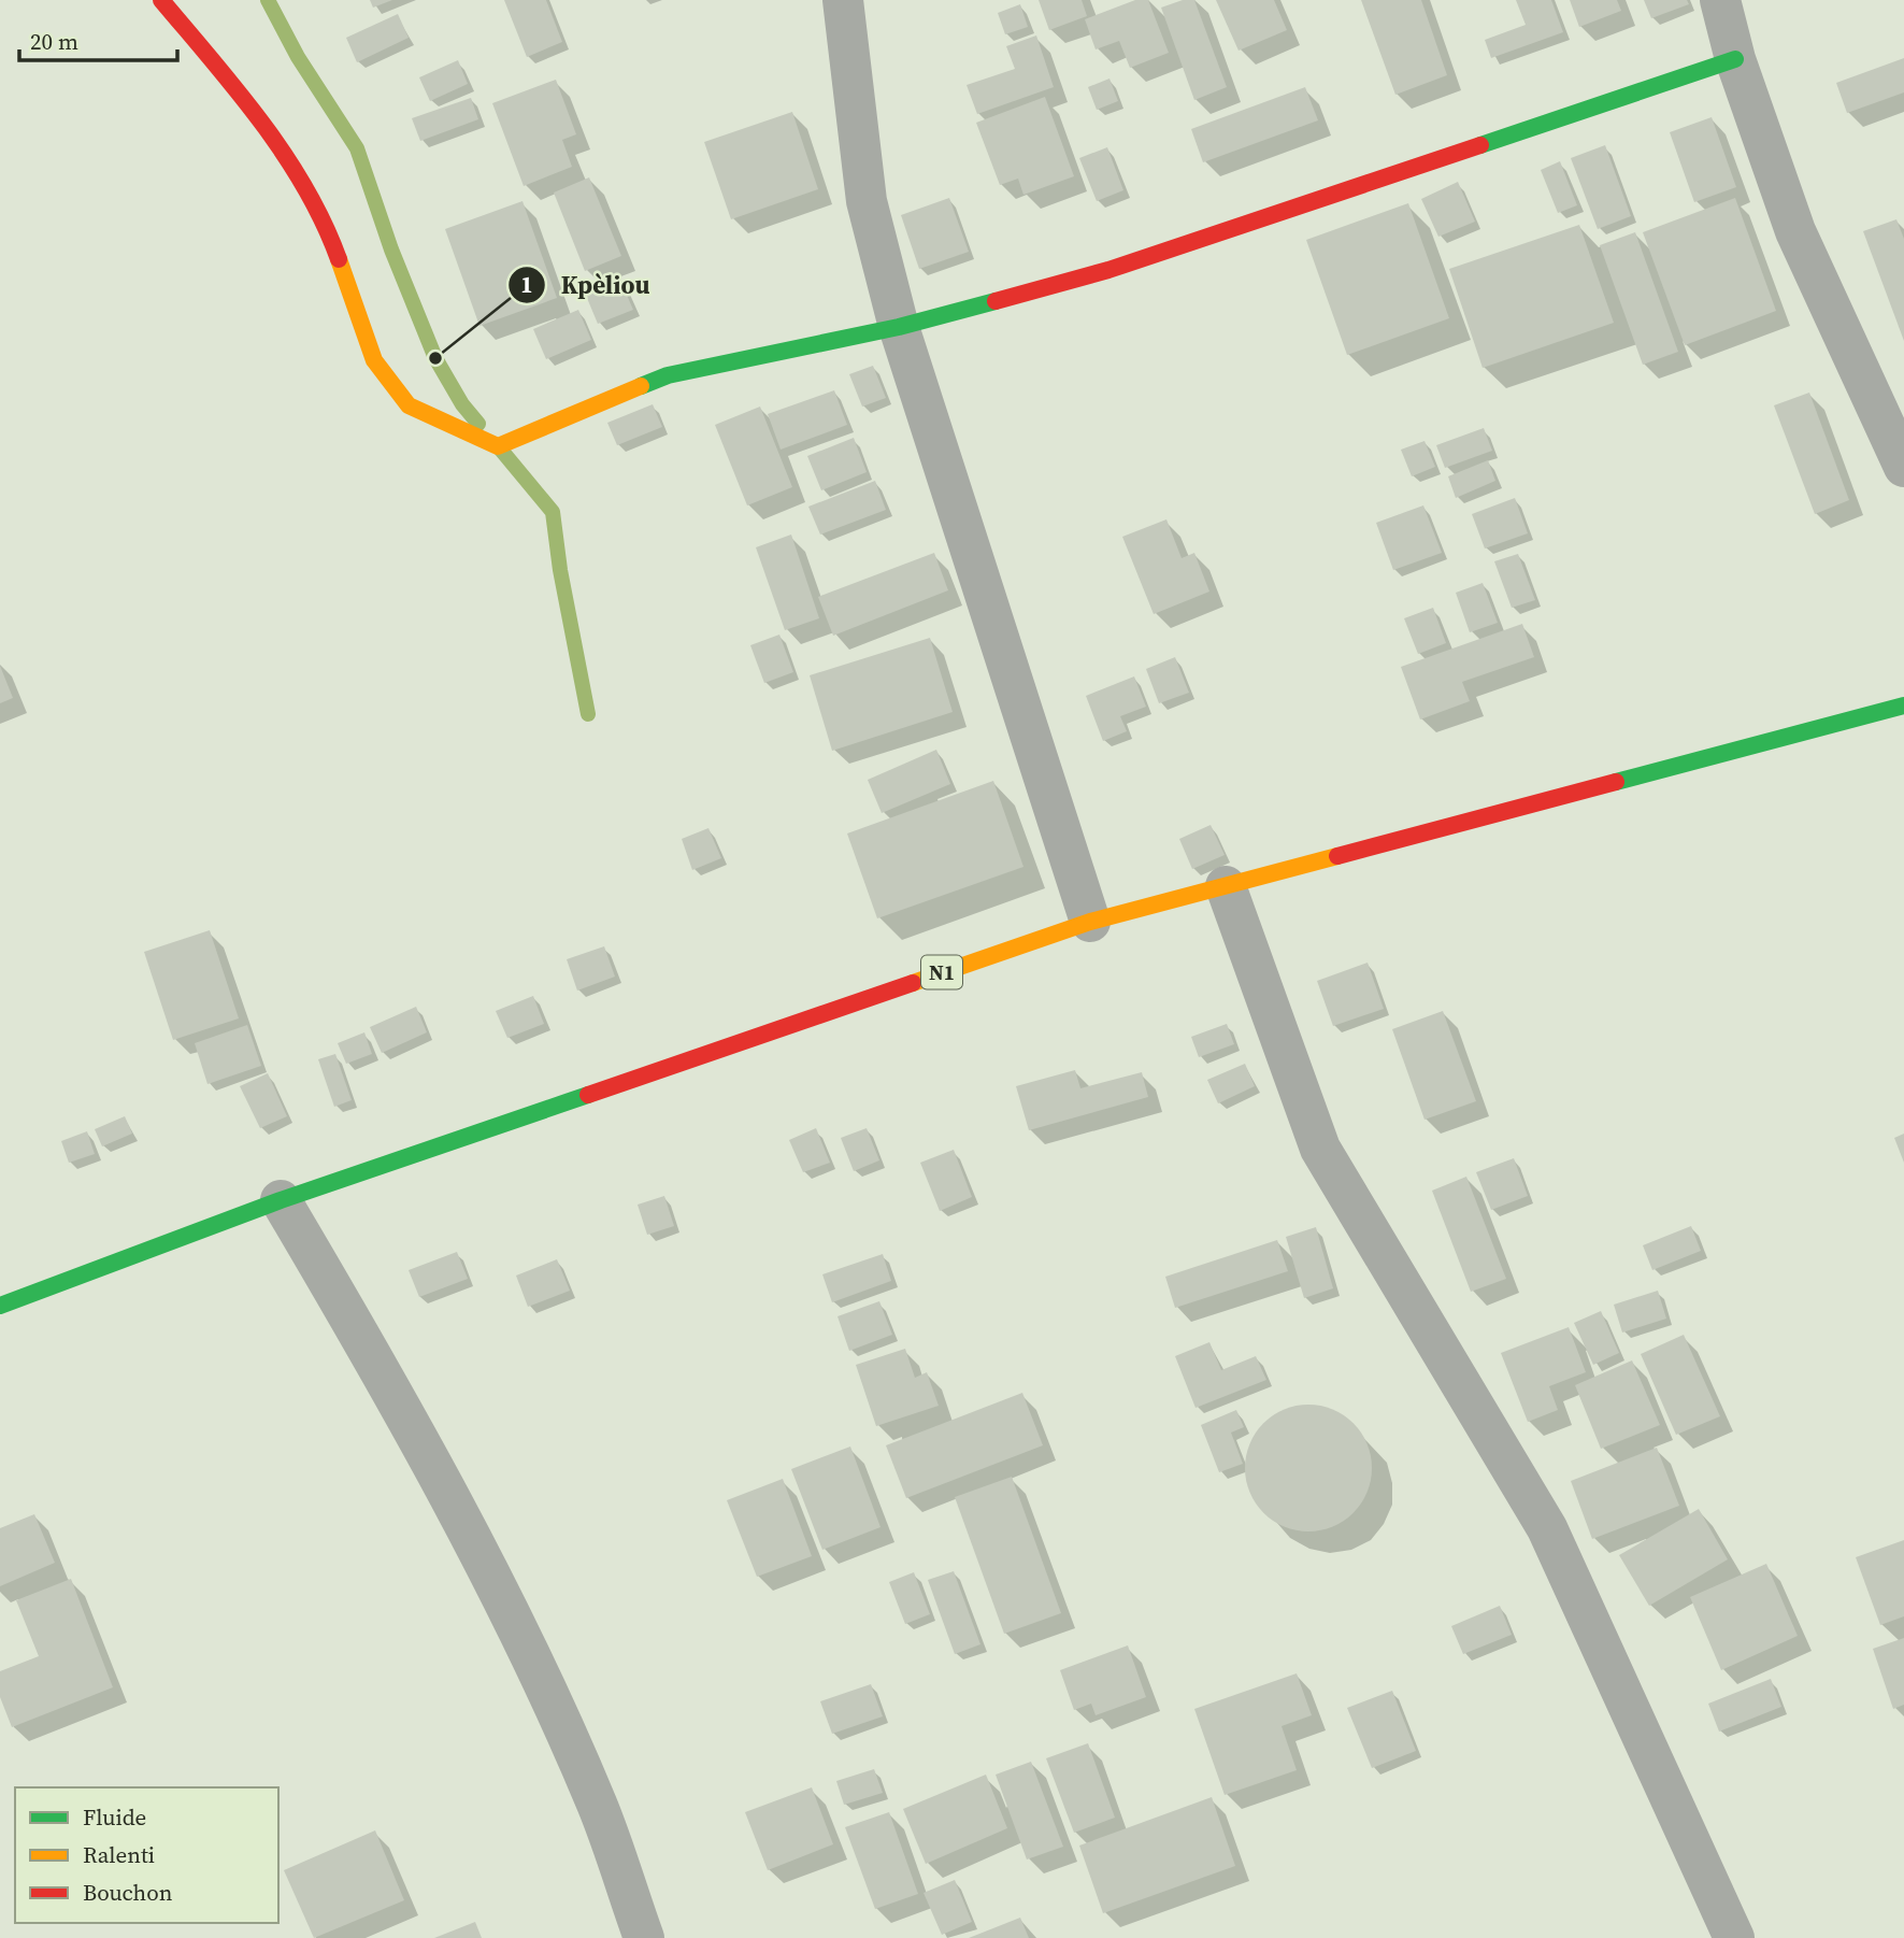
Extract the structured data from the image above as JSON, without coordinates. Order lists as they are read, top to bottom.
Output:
{
  "streets": {
    "main road": ["N1"]
  },
  "places": ["Kpèliou"],
  "legend": ["Fluide", "Ralenti", "Bouchon"],
  "scale_bar": "20 m"
}
